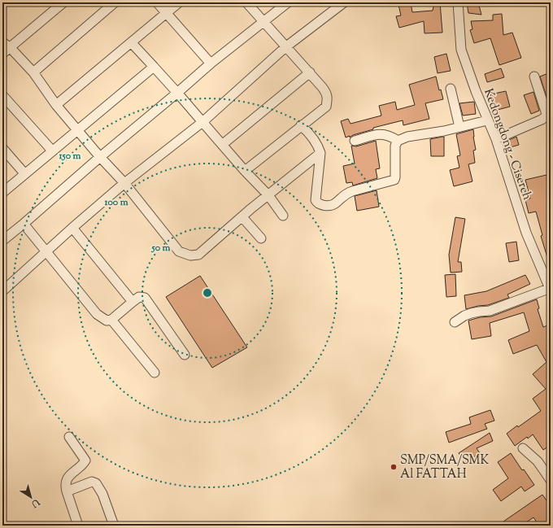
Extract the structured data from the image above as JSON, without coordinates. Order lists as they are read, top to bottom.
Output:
{
  "streets": {
    "street": ["Kedongdong - Cisereh"]
  },
  "places": ["SMP/SMA/SMK Al FATTAH"],
  "north": "bottom right",
  "rings": ["150 m", "100 m", "50 m"]
}
